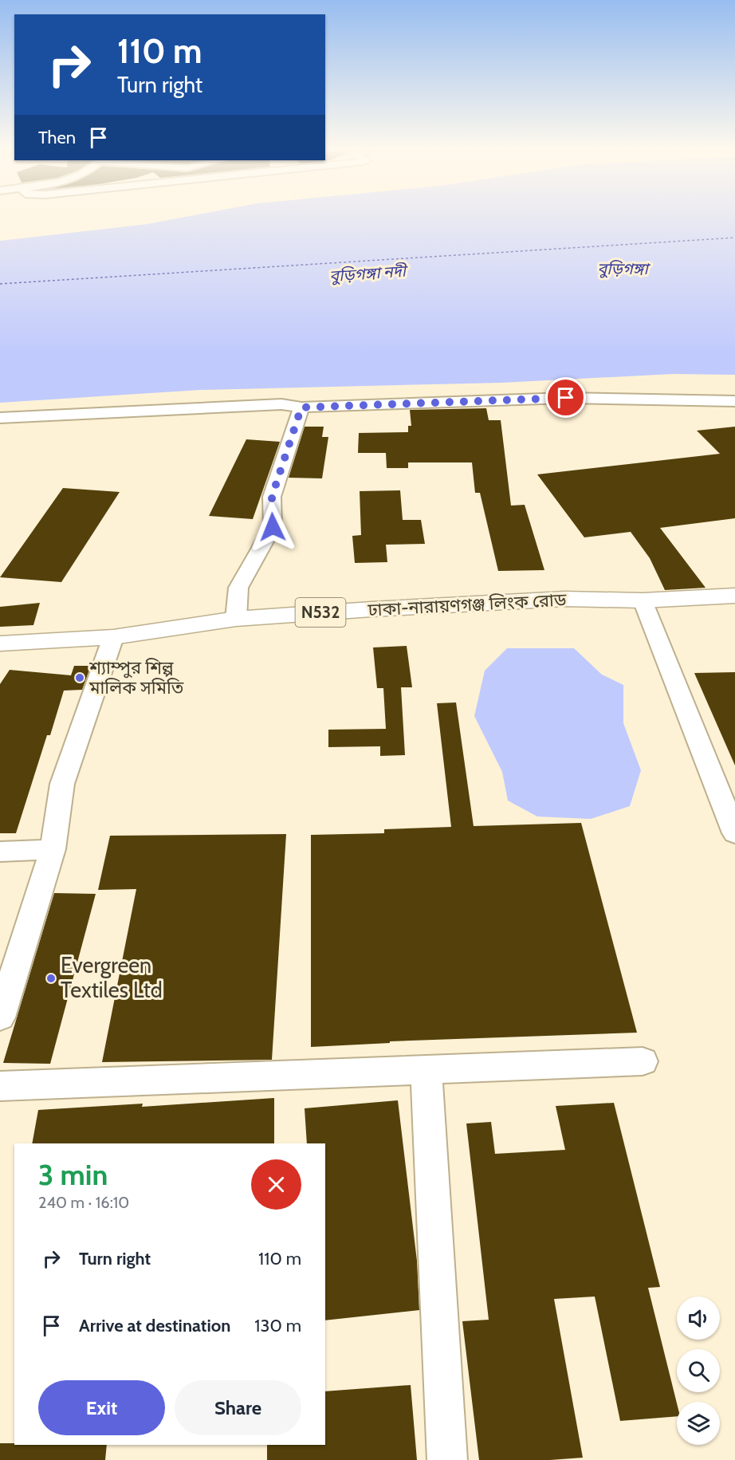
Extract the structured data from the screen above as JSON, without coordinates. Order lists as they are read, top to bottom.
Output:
{
  "streets": {
    "highway": ["ঢাকা-নারায়ণগঞ্জ লিংক রোড", "N532"]
  },
  "water": ["বুড়িগঙ্গা", "বুড়িগঙ্গা নদী"],
  "places": ["শ্যাম্পুর শিল্প মালিক সমিতি", "Evergreen Textiles Ltd"],
  "page": {
    "turn": ["110 m", "Turn right"],
    "then": "Then",
    "heading": ["3 min", "240 m · 16:10"],
    "list": [
      {
        "name": "Turn right",
        "value": "110 m"
      },
      {
        "name": "Arrive at destination",
        "value": "130 m"
      }
    ],
    "buttons": ["Exit", "Share"]
  }
}
